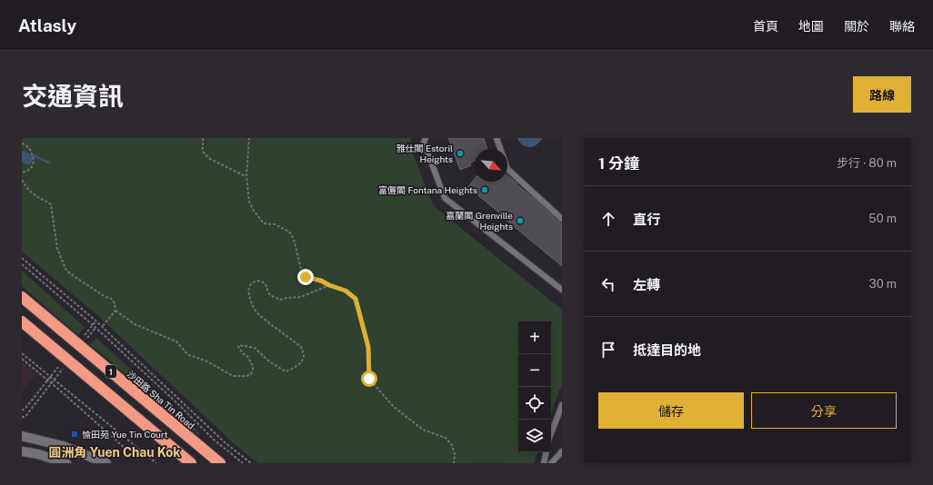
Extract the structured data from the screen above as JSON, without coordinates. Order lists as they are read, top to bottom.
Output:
{
  "streets": {
    "highway": ["1", "沙田路 Sha Tin Road"]
  },
  "districts": ["圓洲角 Yuen Chau Kok"],
  "places": {
    "other": ["雅仕閣 Estoril Heights", "富儷閣 Fontana Heights", "嘉蘭閣 Grenville Heights"],
    "transit": ["愉田苑 Yue Tin Court"]
  },
  "north": "bottom right",
  "page": {
    "header": "Atlasly",
    "nav": [
      "首頁",
      "地圖",
      "關於",
      "聯絡"
    ],
    "title": "交通資訊",
    "buttons": [
      "路線",
      ["儲存", "分享"]
    ],
    "heading": ["1 分鐘", "步行 · 80 m"],
    "list": [
      ["直行", "50 m"],
      ["左轉", "30 m"],
      "抵達目的地"
    ],
    "map_buttons": ["+", "−"]
  }
}
